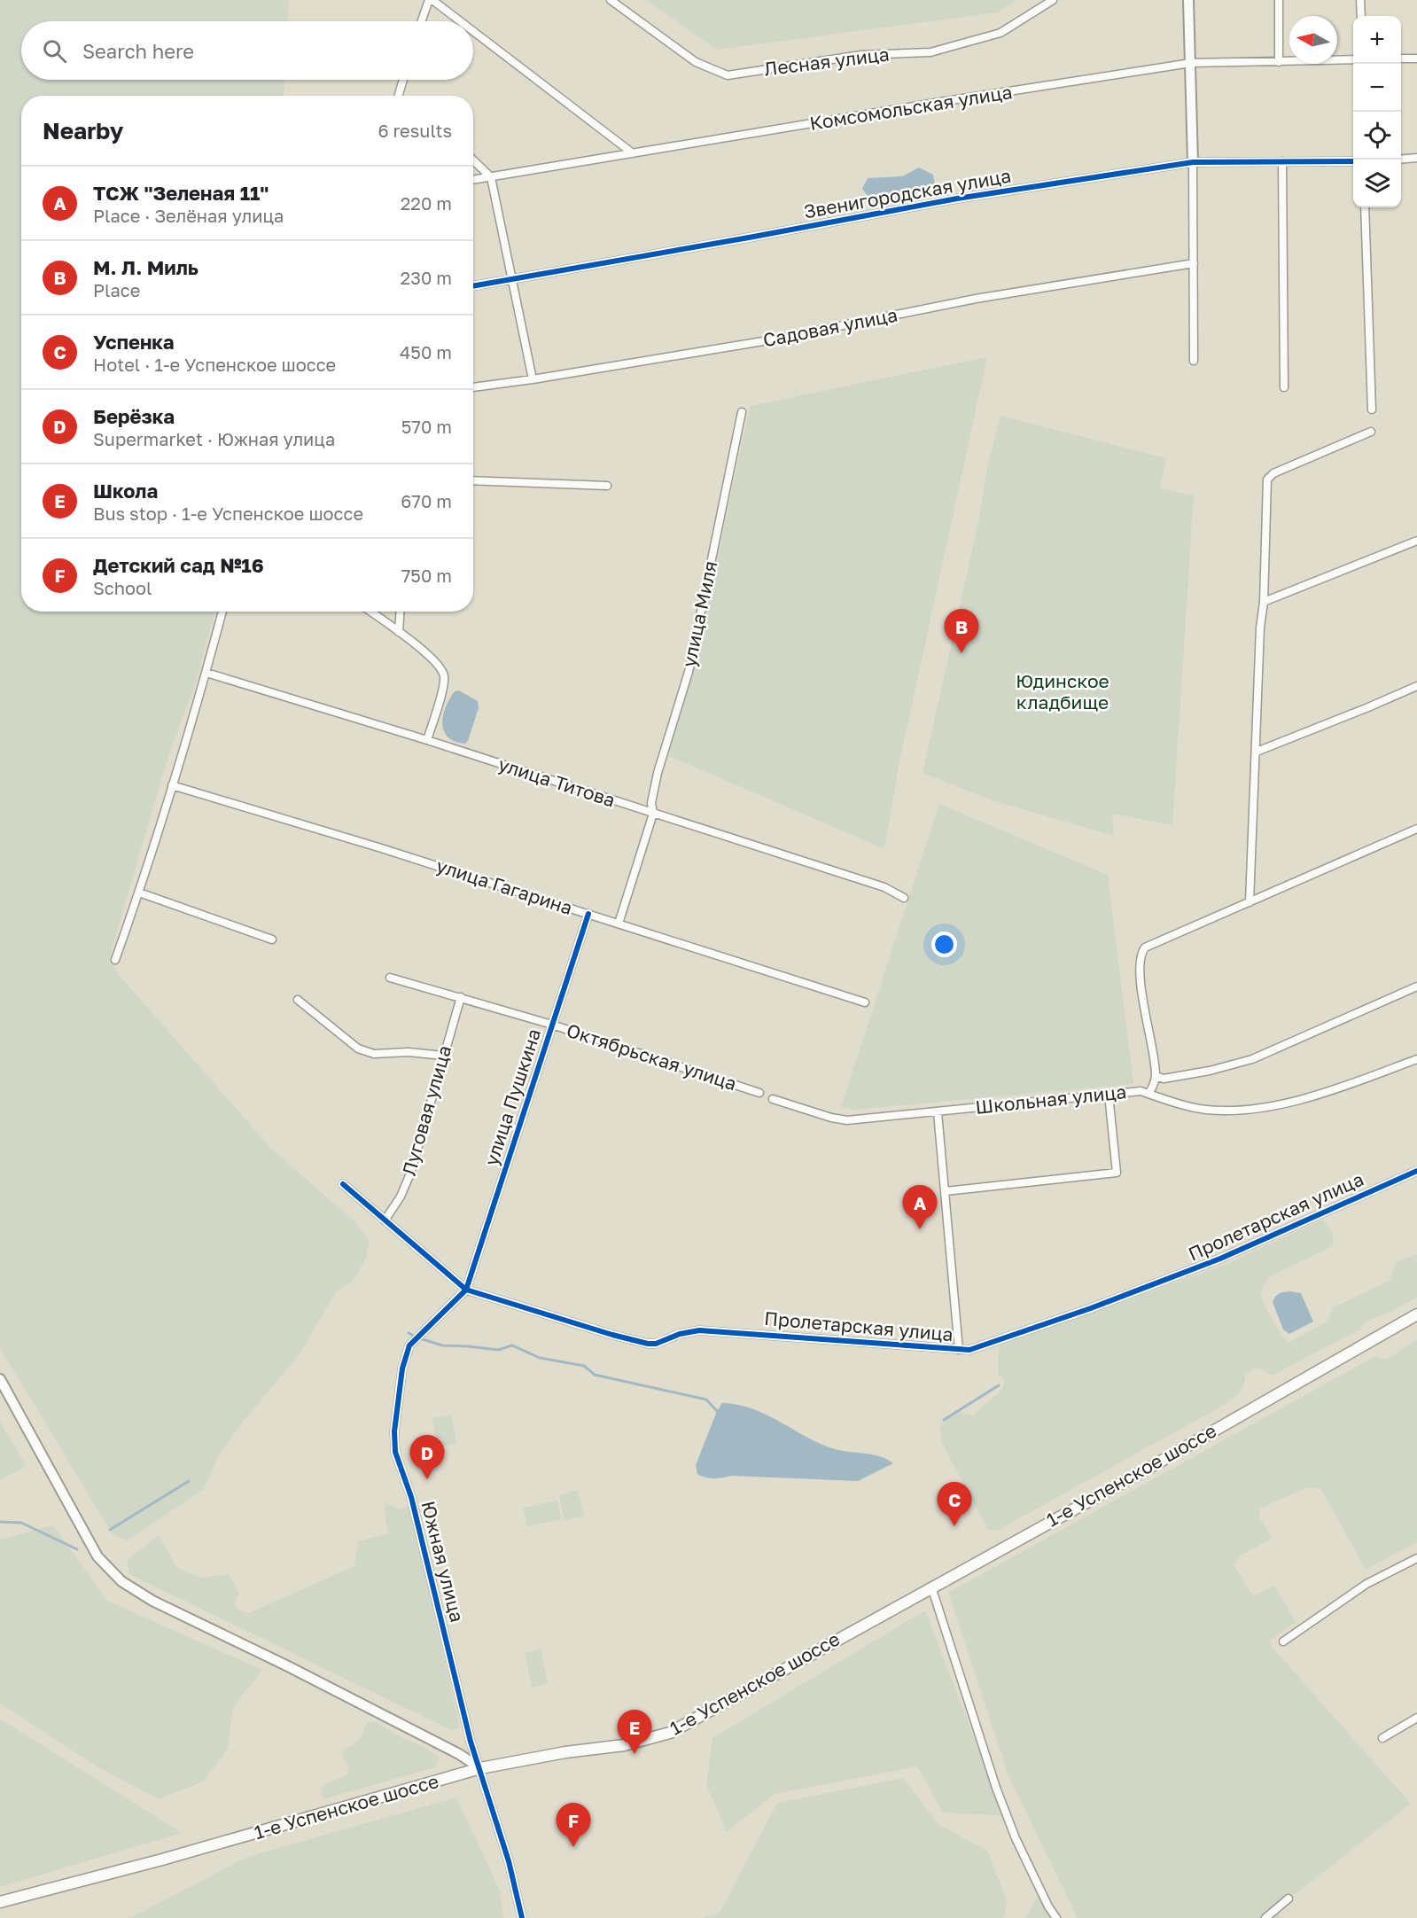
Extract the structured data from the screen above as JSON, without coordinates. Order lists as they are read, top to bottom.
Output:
{
  "streets": {
    "main road": ["1-е Успенское шоссе"],
    "street": [
      "Лесная улица",
      "Комсомольская улица",
      "Звенигородская улица",
      "Садовая улица",
      "улица Миля",
      "улица Титова",
      "улица Гагарина",
      "Октябрьская улица",
      "улица Пушкина",
      "Школьная улица",
      "Луговая улица",
      "Пролетарская улица",
      "Южная улица"
    ]
  },
  "crossings": [
    ["улица Миля", "улица Титова"],
    ["улица Гагарина", "улица Пушкина"],
    ["Октябрьская улица", "улица Пушкина"],
    ["Октябрьская улица", "Луговая улица"],
    ["улица Пушкина", "Пролетарская улица"],
    ["улица Пушкина", "Южная улица"],
    ["Пролетарская улица", "Южная улица"],
    ["1-е Успенское шоссе", "Южная улица"]
  ],
  "parks": ["Юдинское кладбище"],
  "north": "left",
  "page": {
    "map_buttons": ["+", "−"],
    "search": "Search here",
    "heading": ["Nearby", "6 results"],
    "list": [
      {
        "mark": "A",
        "name": "ТСЖ \"Зеленая 11\"",
        "note": "Place · Зелёная улица",
        "value": "220 m"
      },
      {
        "mark": "B",
        "name": "М. Л. Миль",
        "note": "Place",
        "value": "230 m"
      },
      {
        "mark": "C",
        "name": "Успенка",
        "note": "Hotel · 1-е Успенское шоссе",
        "value": "450 m"
      },
      {
        "mark": "D",
        "name": "Берёзка",
        "note": "Supermarket · Южная улица",
        "value": "570 m"
      },
      {
        "mark": "E",
        "name": "Школа",
        "note": "Bus stop · 1-е Успенское шоссе",
        "value": "670 m"
      },
      {
        "mark": "F",
        "name": "Детский сад №16",
        "note": "School",
        "value": "750 m"
      }
    ],
    "pins": [
      "B",
      "A",
      "D",
      "C",
      "E",
      "F"
    ]
  }
}
